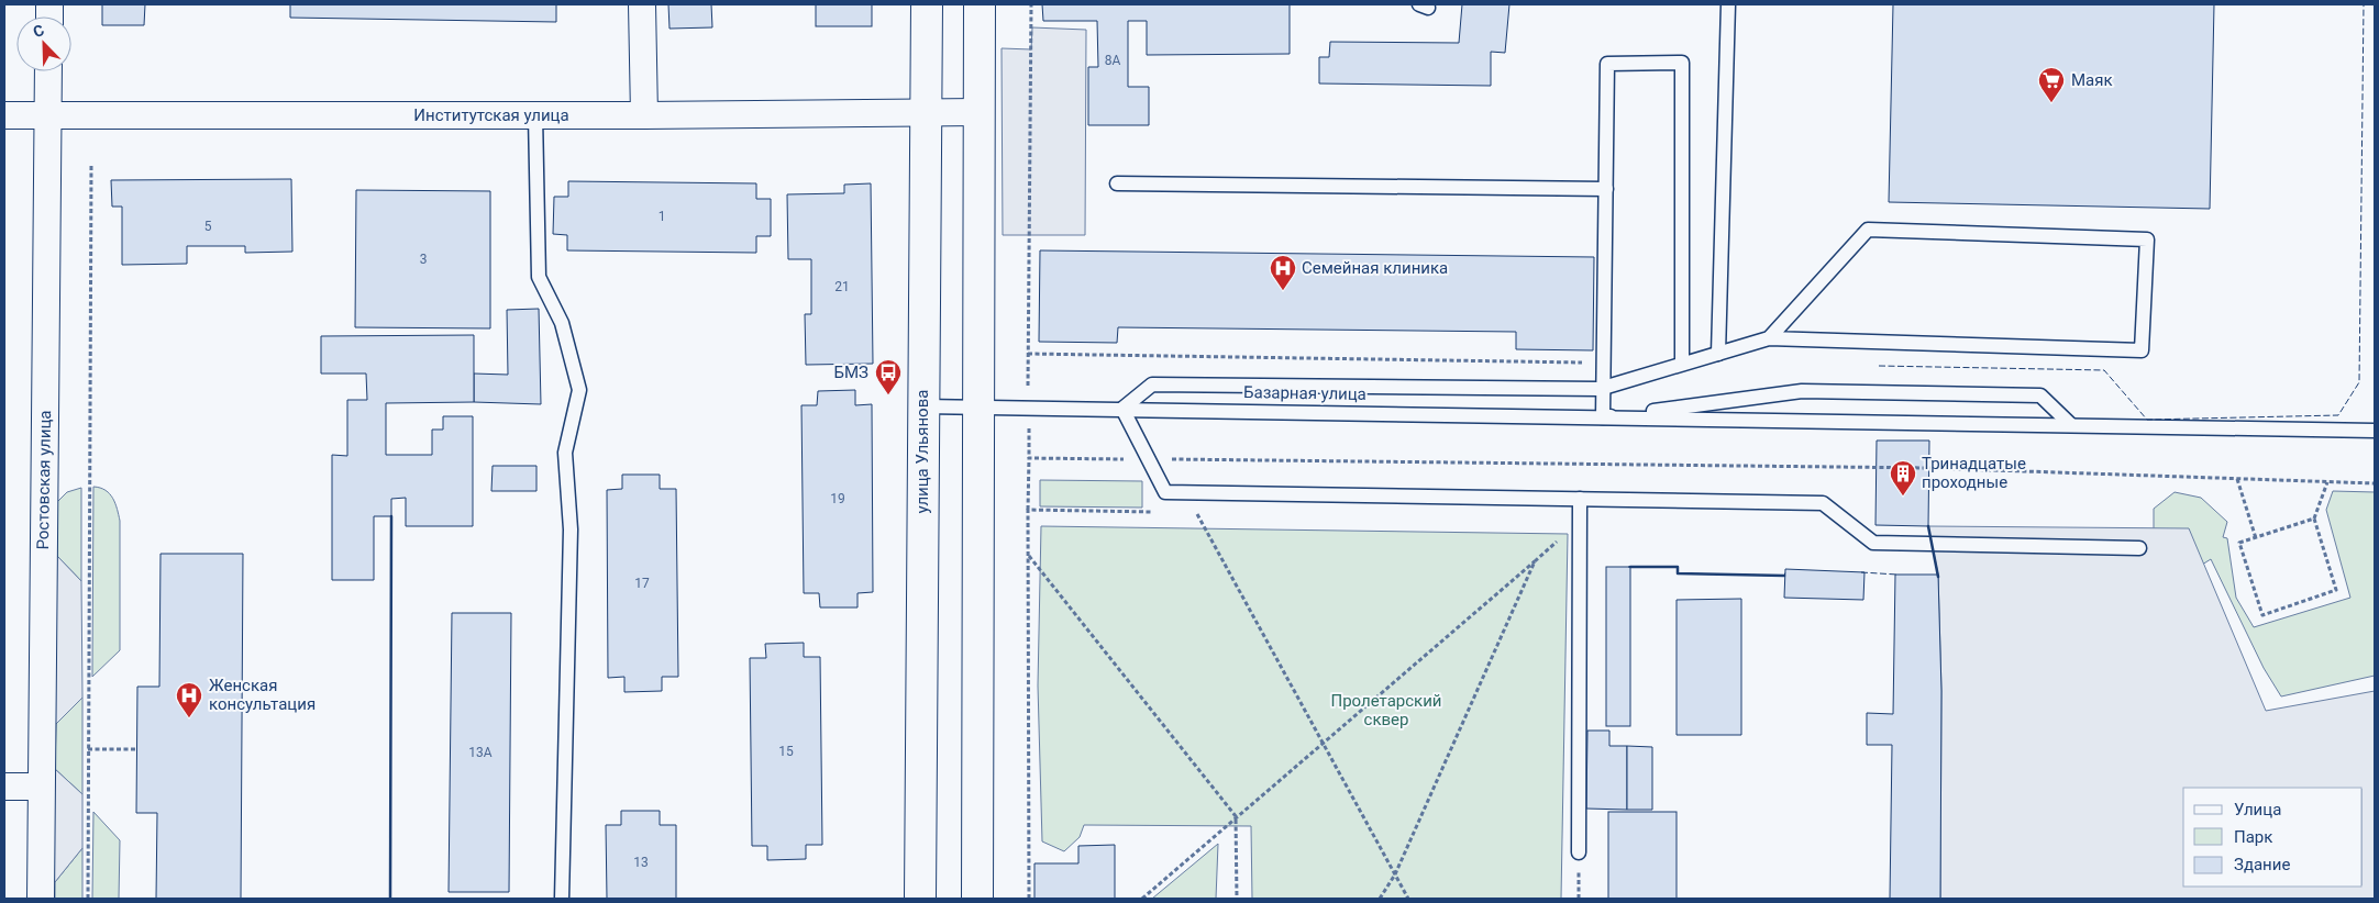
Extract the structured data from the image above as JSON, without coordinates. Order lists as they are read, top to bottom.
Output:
{
  "streets": {
    "main road": ["улица Ульянова"],
    "street": ["Институтская улица", "Ростовская улица"],
    "lane": ["Базарная улица"]
  },
  "crossings": [
    ["Институтская улица", "улица Ульянова"],
    ["Институтская улица", "Ростовская улица"],
    ["Базарная улица", "улица Ульянова"]
  ],
  "parks": ["Пролетарский сквер"],
  "places": {
    "supermarket": ["Маяк"],
    "hospital": ["Семейная клиника", "Женская консультация"],
    "bus stop": ["БМЗ"],
    "building": ["Тринадцатые проходные"]
  },
  "house_numbers": [
    "8А",
    "1",
    "5",
    "3",
    "21",
    "19",
    "17",
    "15",
    "13А",
    "13"
  ],
  "legend": ["Улица", "Парк", "Здание"],
  "north": "top left"
}
